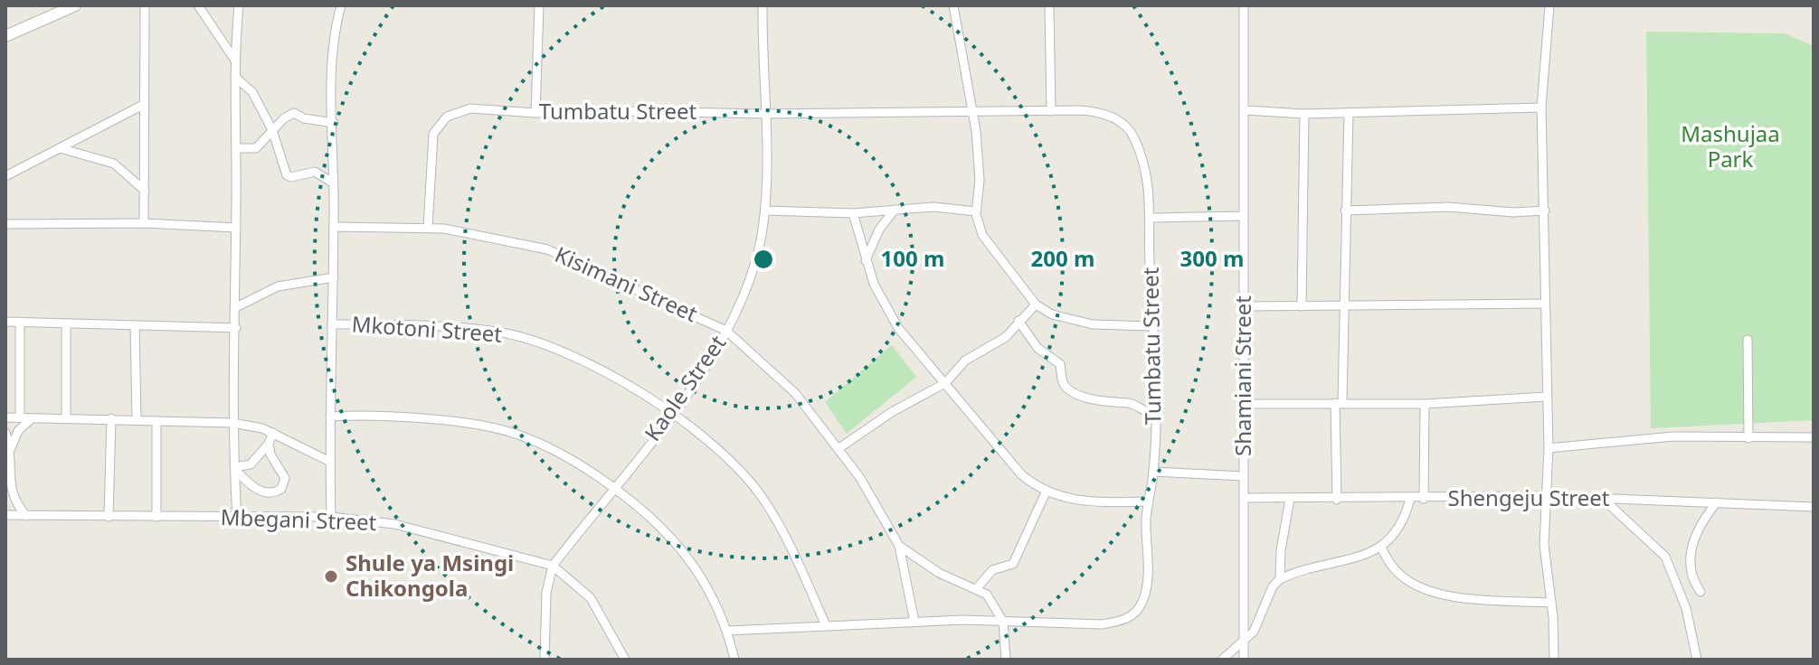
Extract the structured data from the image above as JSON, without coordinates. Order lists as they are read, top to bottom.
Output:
{
  "streets": {
    "street": [
      "Tumbatu Street",
      "Kisimani Street",
      "Mkotoni Street",
      "Shamiani Street",
      "Kaole Street",
      "Shengeju Street",
      "Mbegani Street"
    ]
  },
  "crossings": [
    ["Tumbatu Street", "Kisimani Street"],
    ["Tumbatu Street", "Mkotoni Street"],
    ["Tumbatu Street", "Kaole Street"],
    ["Kisimani Street", "Kaole Street"],
    ["Mkotoni Street", "Kaole Street"],
    ["Shamiani Street", "Shengeju Street"],
    ["Kaole Street", "Mbegani Street"]
  ],
  "parks": ["Mashujaa Park"],
  "places": ["Shule ya Msingi Chikongola"],
  "rings": ["100 m", "200 m", "300 m"]
}
